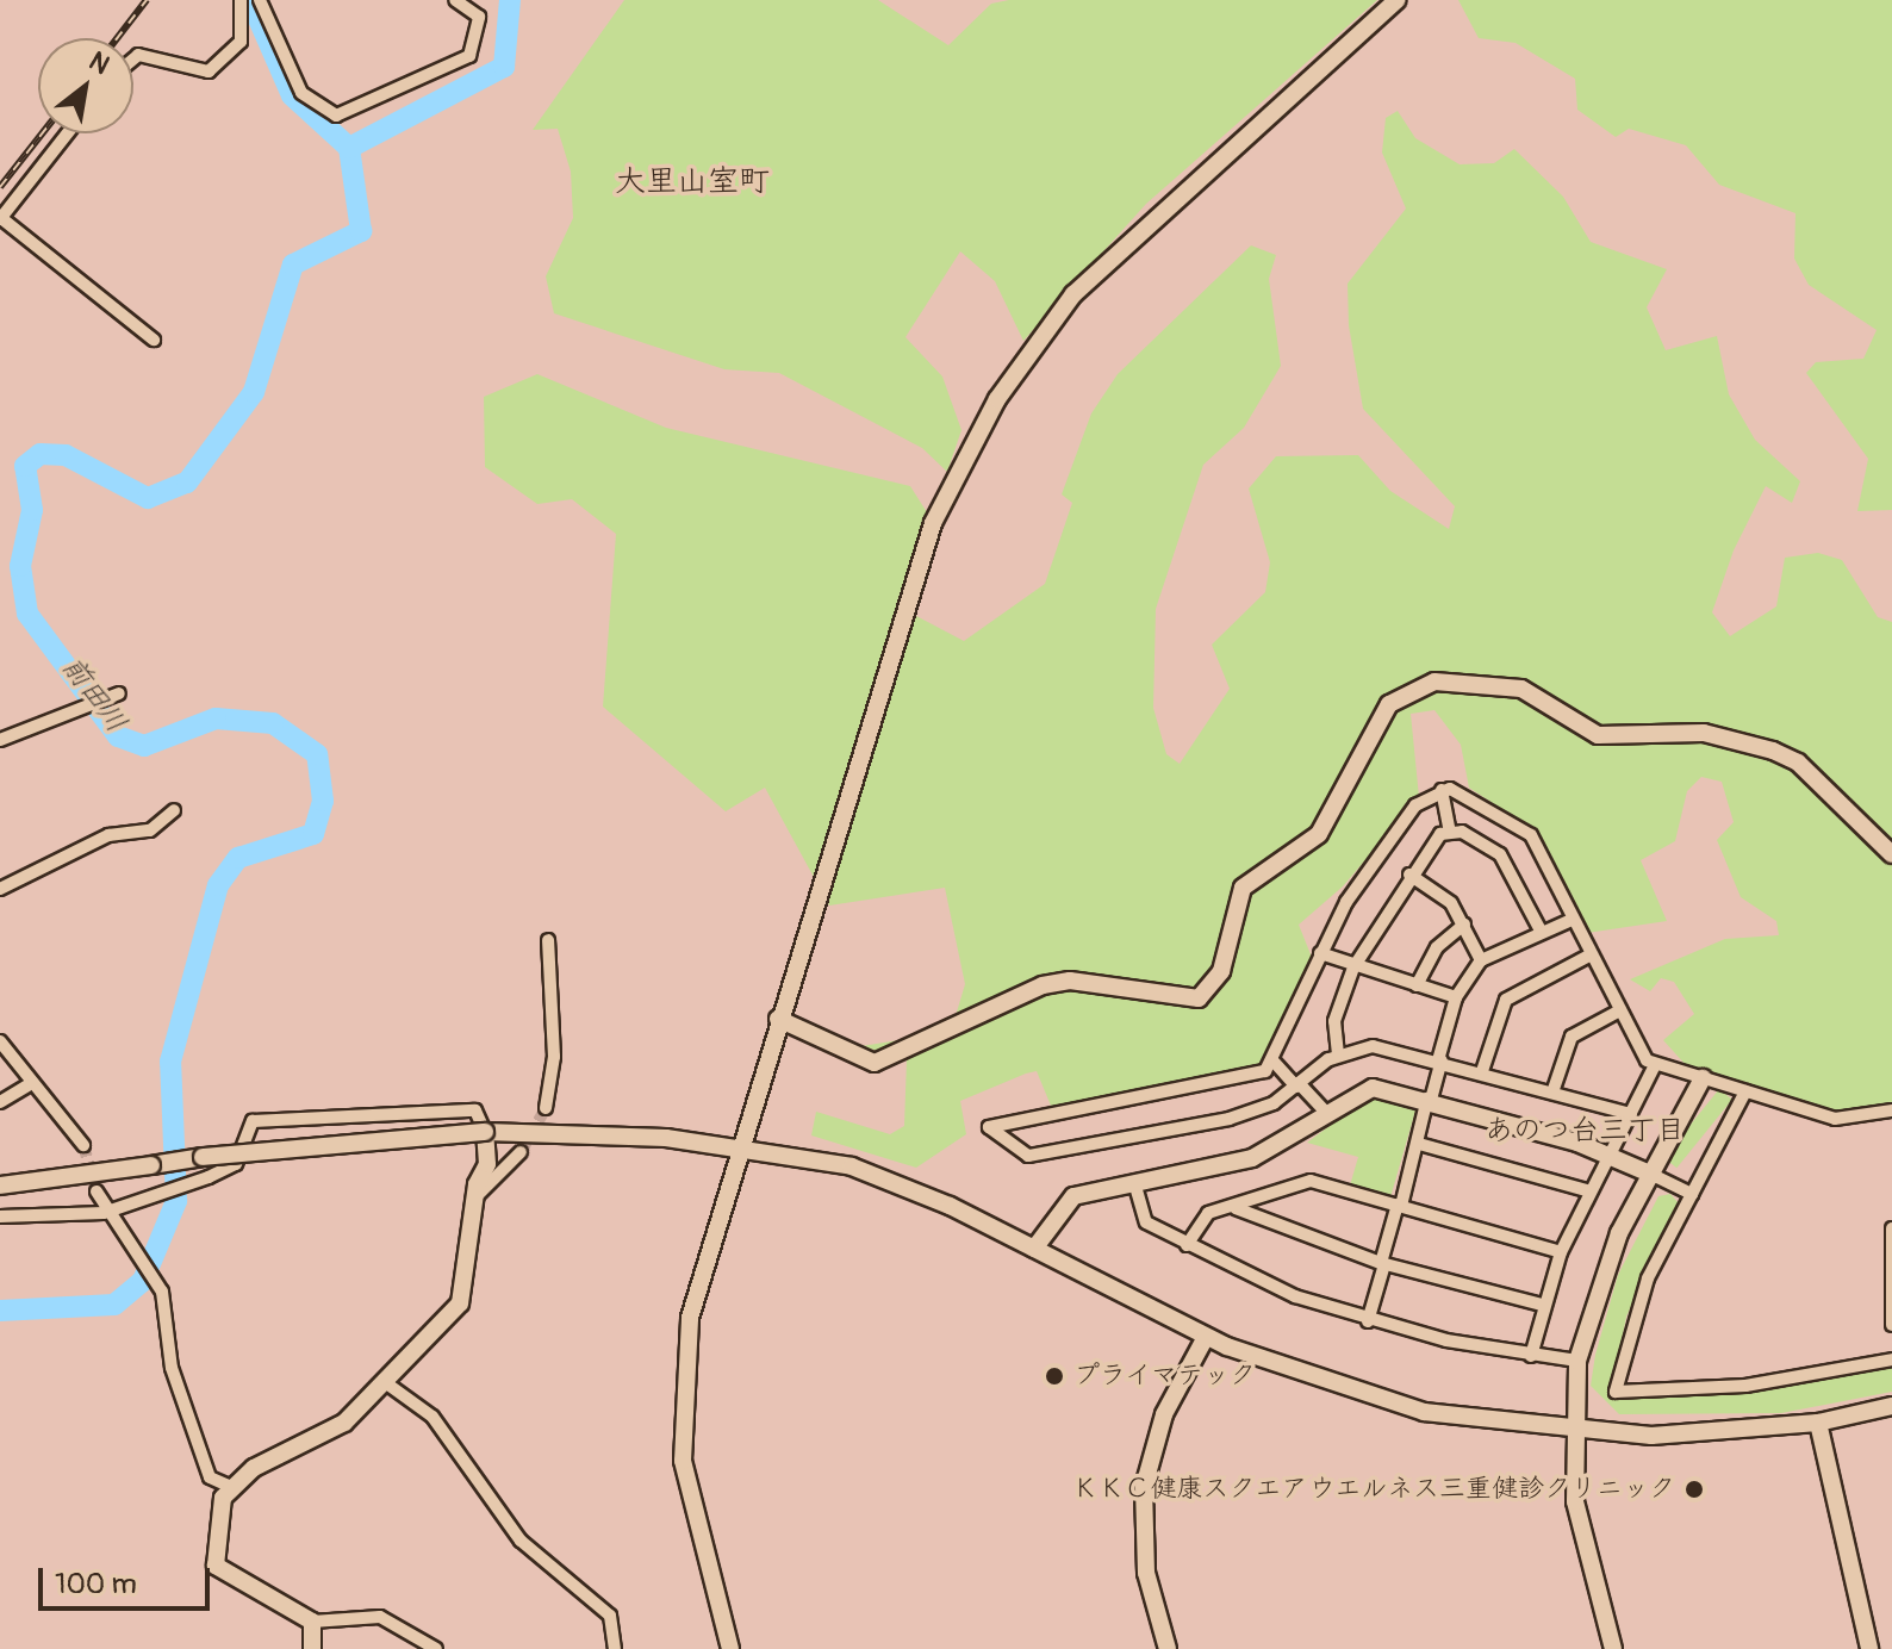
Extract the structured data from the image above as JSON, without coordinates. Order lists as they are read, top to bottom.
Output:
{
  "districts": ["大里山室町", "あのつ台三丁目"],
  "water": ["前田川"],
  "places": ["プライマテック", "ＫＫＣ健康スクエアウエルネス三重健診クリニック"],
  "scale_bar": "100 m",
  "north": "top right"
}
